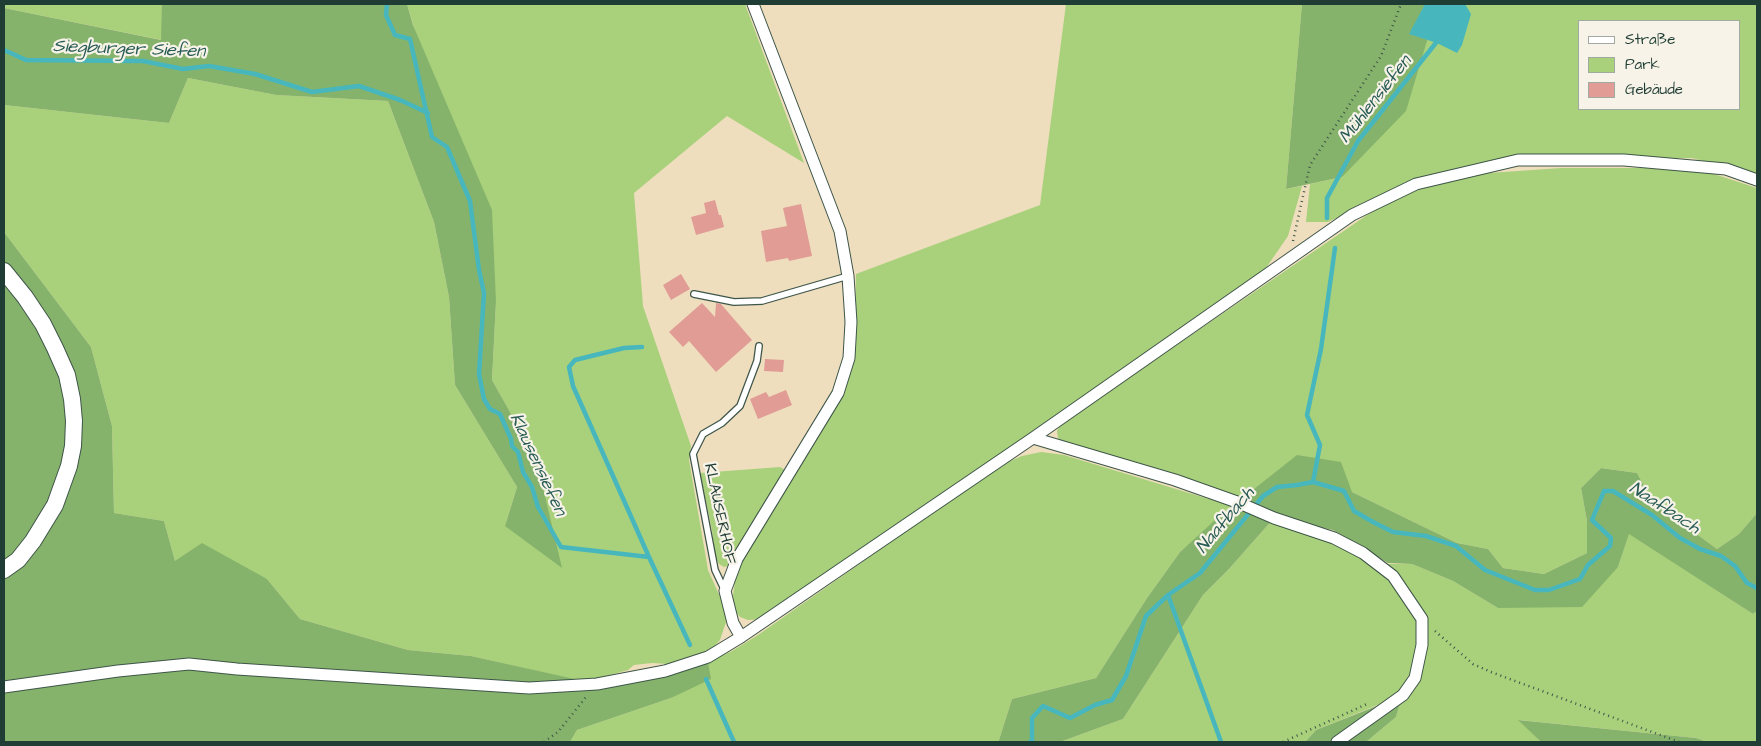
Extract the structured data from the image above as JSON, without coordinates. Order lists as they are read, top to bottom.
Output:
{
  "streets": {
    "lane": ["KLAUSERHOF"]
  },
  "water": [
    "Siegburger Siefen",
    "Mühlensiefen",
    "Klausensiefen",
    "Naafbach"
  ],
  "legend": ["Straße", "Park", "Gebäude"]
}
